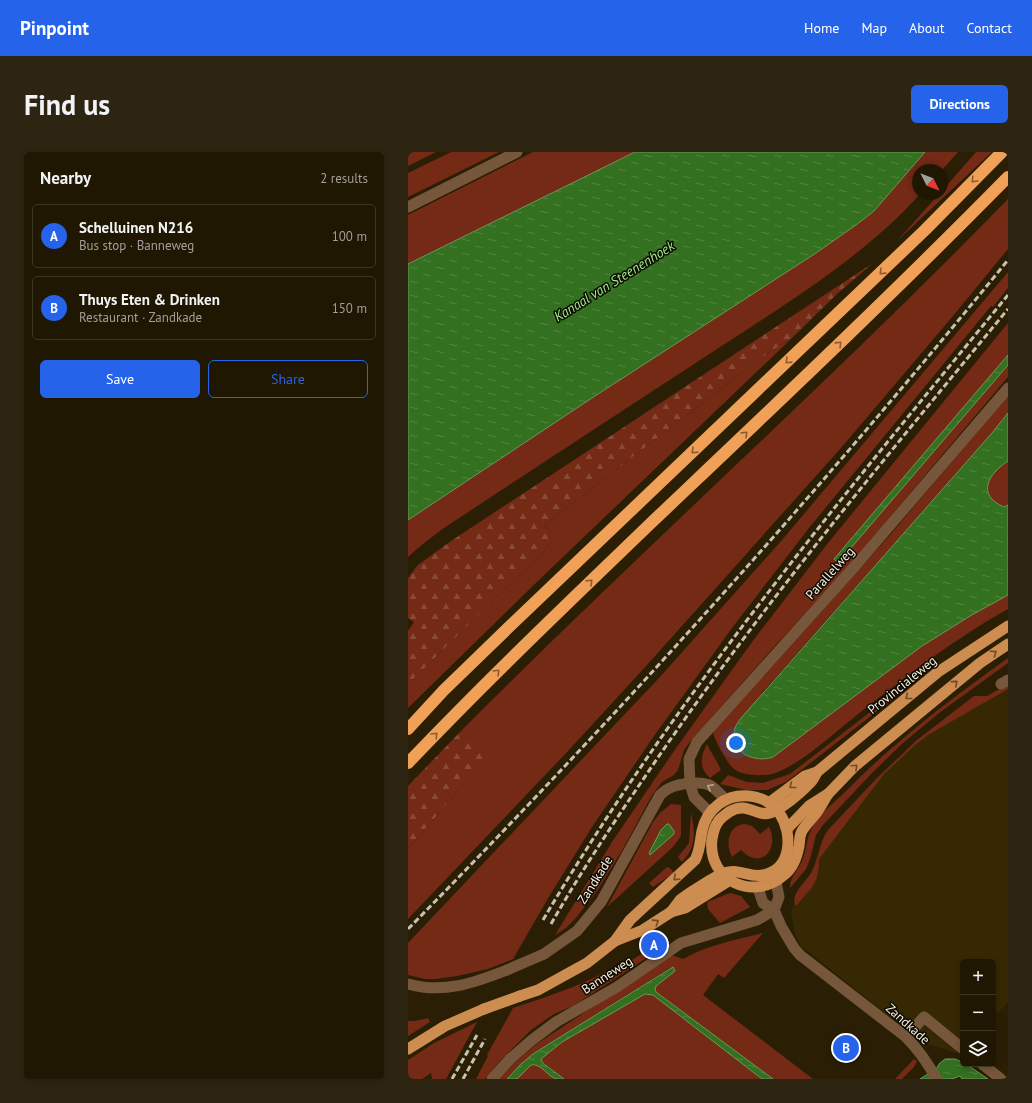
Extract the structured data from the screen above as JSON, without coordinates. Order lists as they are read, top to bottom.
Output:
{
  "streets": {
    "main road": ["Provincialeweg"],
    "street": ["Parallelweg", "Zandkade", "Banneweg"]
  },
  "crossings": [
    ["Parallelweg", "Zandkade"],
    ["Zandkade", "Banneweg"]
  ],
  "water": ["Kanaal van Steenenhoek"],
  "north": "bottom right",
  "page": {
    "header": "Pinpoint",
    "nav": [
      "Home",
      "Map",
      "About",
      "Contact"
    ],
    "buttons": [
      "Directions",
      ["Save", "Share"]
    ],
    "title": "Find us",
    "heading": ["Nearby", "2 results"],
    "list": [
      {
        "mark": "A",
        "name": "Schelluinen N216",
        "note": "Bus stop · Banneweg",
        "value": "100 m"
      },
      {
        "mark": "B",
        "name": "Thuys Eten & Drinken",
        "note": "Restaurant · Zandkade",
        "value": "150 m"
      }
    ],
    "pins": ["A", "B"],
    "map_buttons": ["+", "−"]
  }
}
